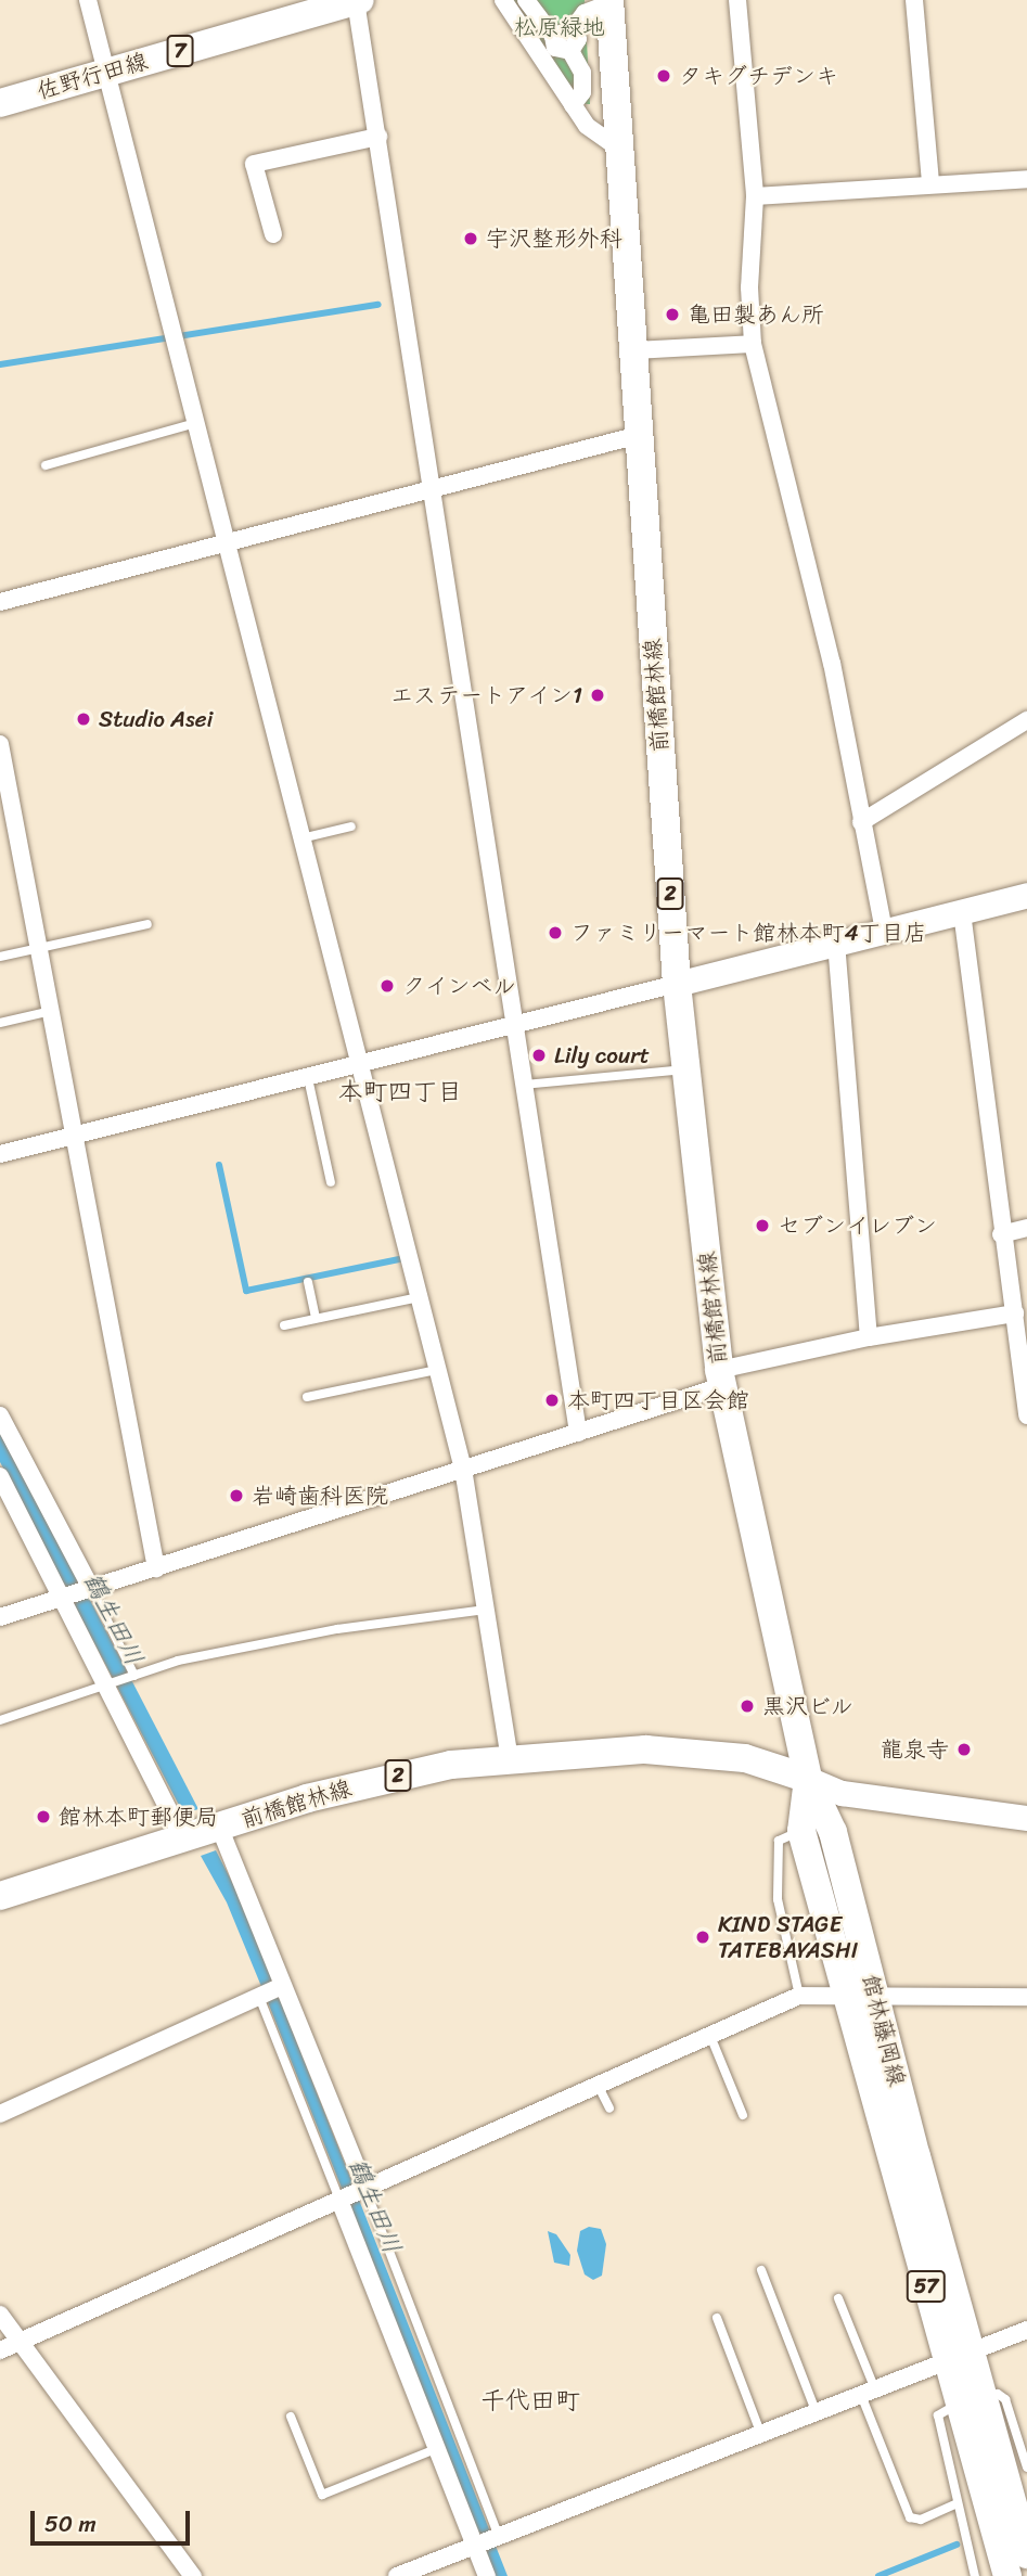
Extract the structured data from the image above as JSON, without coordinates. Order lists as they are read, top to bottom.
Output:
{
  "streets": {
    "main road": [
      "7",
      "佐野行田線",
      "前橋館林線",
      "2",
      "館林藤岡線",
      "57"
    ]
  },
  "crossings": [
    ["前橋館林線", "館林藤岡線"]
  ],
  "districts": ["本町四丁目", "千代田町"],
  "water": ["鶴生田川"],
  "parks": ["松原緑地"],
  "places": [
    "タキグチデンキ",
    "宇沢整形外科",
    "亀田製あん所",
    "エステートアイン1",
    "Studio Asei",
    "ファミリーマート館林本町4丁目店",
    "クインベル",
    "Lily court",
    "セブンイレブン",
    "本町四丁目区会館",
    "岩崎歯科医院",
    "黒沢ビル",
    "龍泉寺",
    "館林本町郵便局",
    "KIND STAGE TATEBAYASHI"
  ],
  "scale_bar": "50 m"
}
